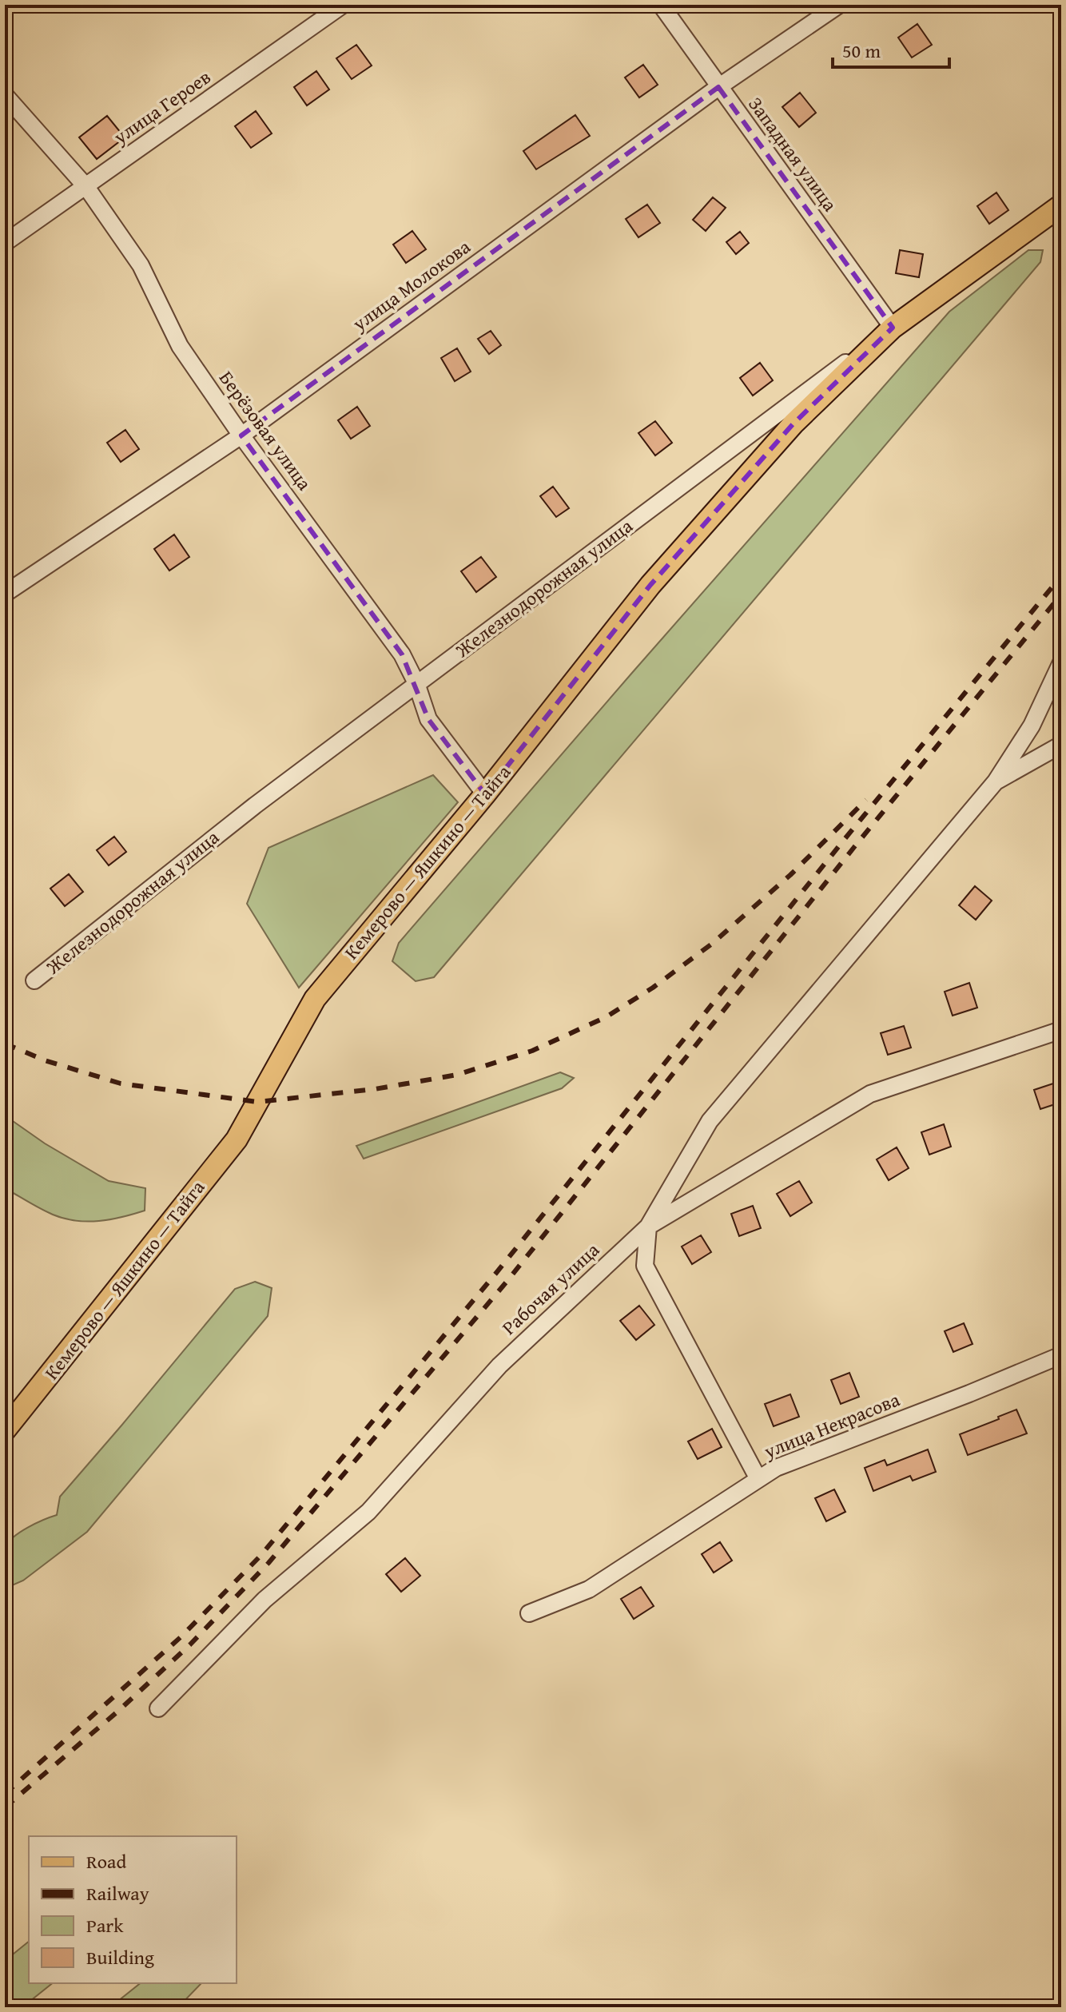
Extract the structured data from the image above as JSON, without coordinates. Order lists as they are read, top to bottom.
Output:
{
  "streets": {
    "main road": ["Железнодорожная улица", "Кемерово — Яшкино — Тайга"],
    "street": [
      "улица Героев",
      "Западная улица",
      "улица Молокова",
      "Берёзовая улица",
      "Рабочая улица",
      "улица Некрасова"
    ]
  },
  "crossings": [
    ["улица Героев", "Берёзовая улица"],
    ["Западная улица", "улица Молокова"],
    ["Западная улица", "Железнодорожная улица"],
    ["Западная улица", "Кемерово — Яшкино — Тайга"],
    ["улица Молокова", "Берёзовая улица"],
    ["Берёзовая улица", "Железнодорожная улица"],
    ["Берёзовая улица", "Кемерово — Яшкино — Тайга"],
    ["Железнодорожная улица", "Кемерово — Яшкино — Тайга"]
  ],
  "legend": [
    "Road",
    "Railway",
    "Park",
    "Building"
  ],
  "scale_bar": "50 m"
}
